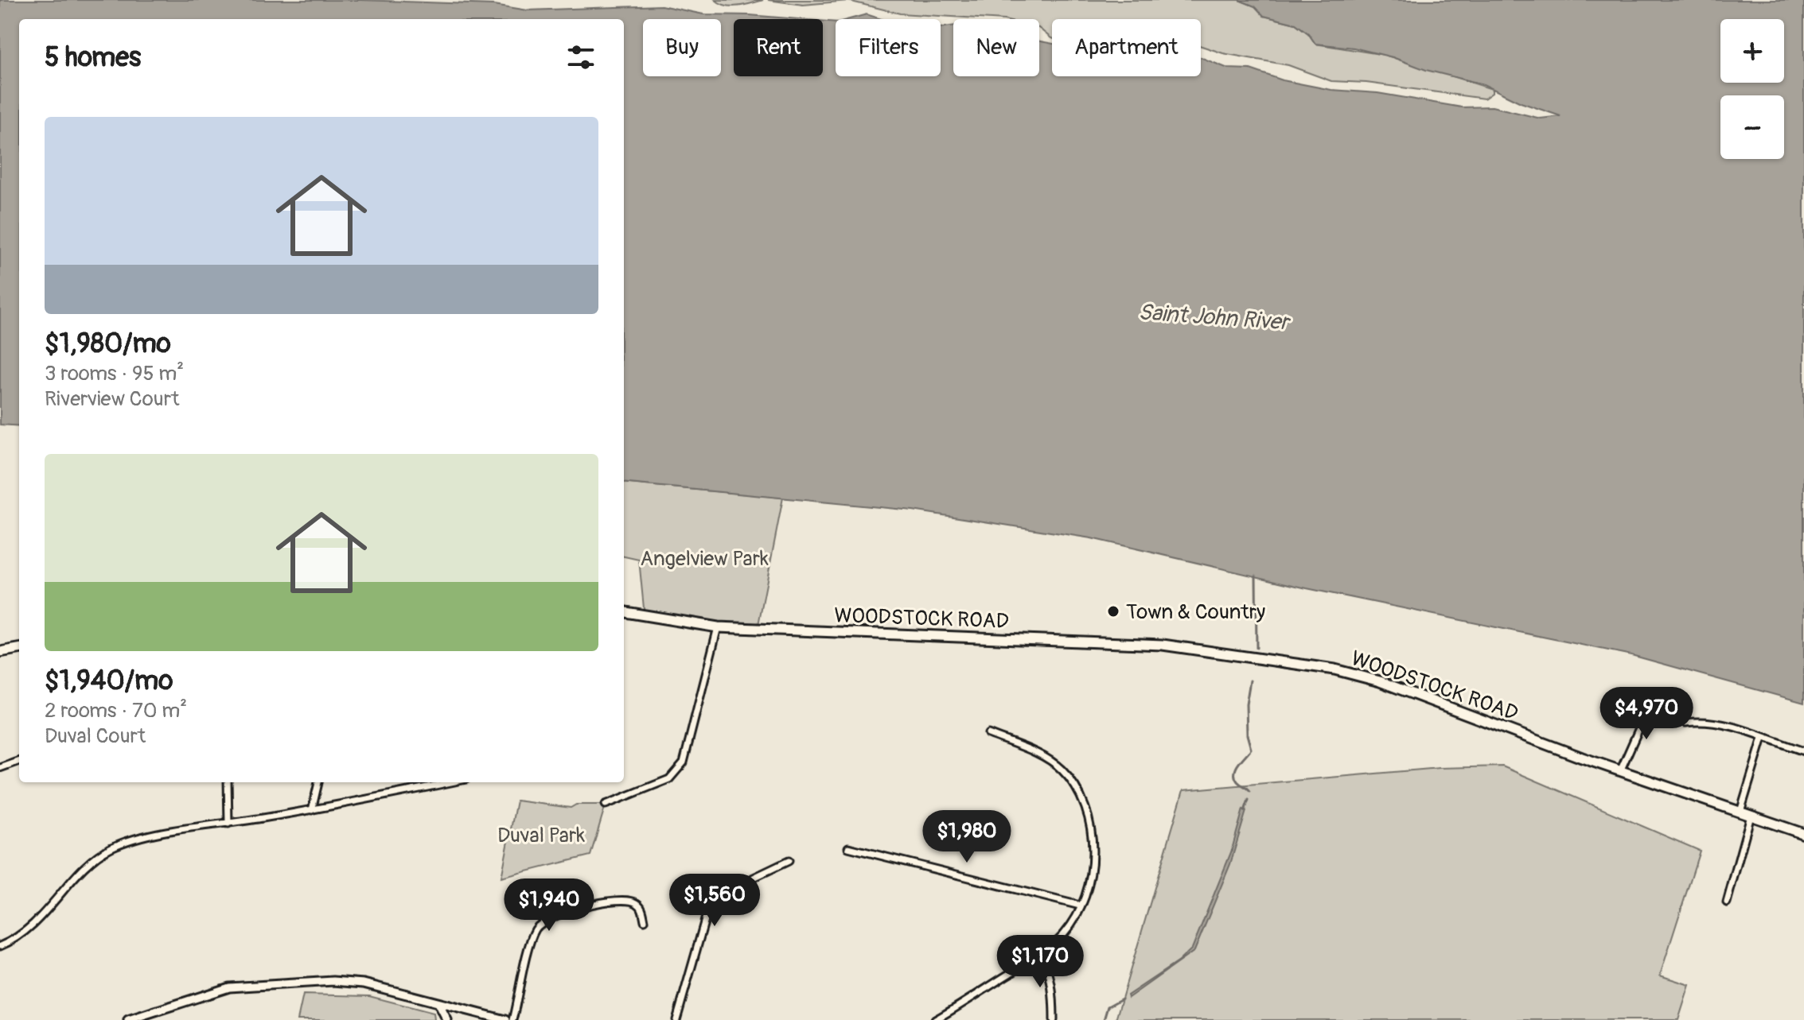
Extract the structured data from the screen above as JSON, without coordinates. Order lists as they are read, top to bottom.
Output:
{
  "streets": {
    "main road": ["WOODSTOCK ROAD"]
  },
  "water": ["Saint John River"],
  "parks": ["Angelview Park", "Duval Park"],
  "places": ["Town & Country"],
  "page": {
    "map_buttons": ["+", "−"],
    "chip": [
      "Buy",
      "Rent",
      "Filters",
      "New",
      "Apartment"
    ],
    "heading": "5 homes",
    "list": [
      {
        "name": "$1,980/mo",
        "note": "3 rooms · 95 m² · Riverview Court"
      },
      {
        "name": "$1,940/mo",
        "note": "2 rooms · 70 m² · Duval Court"
      }
    ],
    "price": [
      "$4,970",
      "$1,980",
      "$1,560",
      "$1,940",
      "$1,170"
    ]
  }
}
